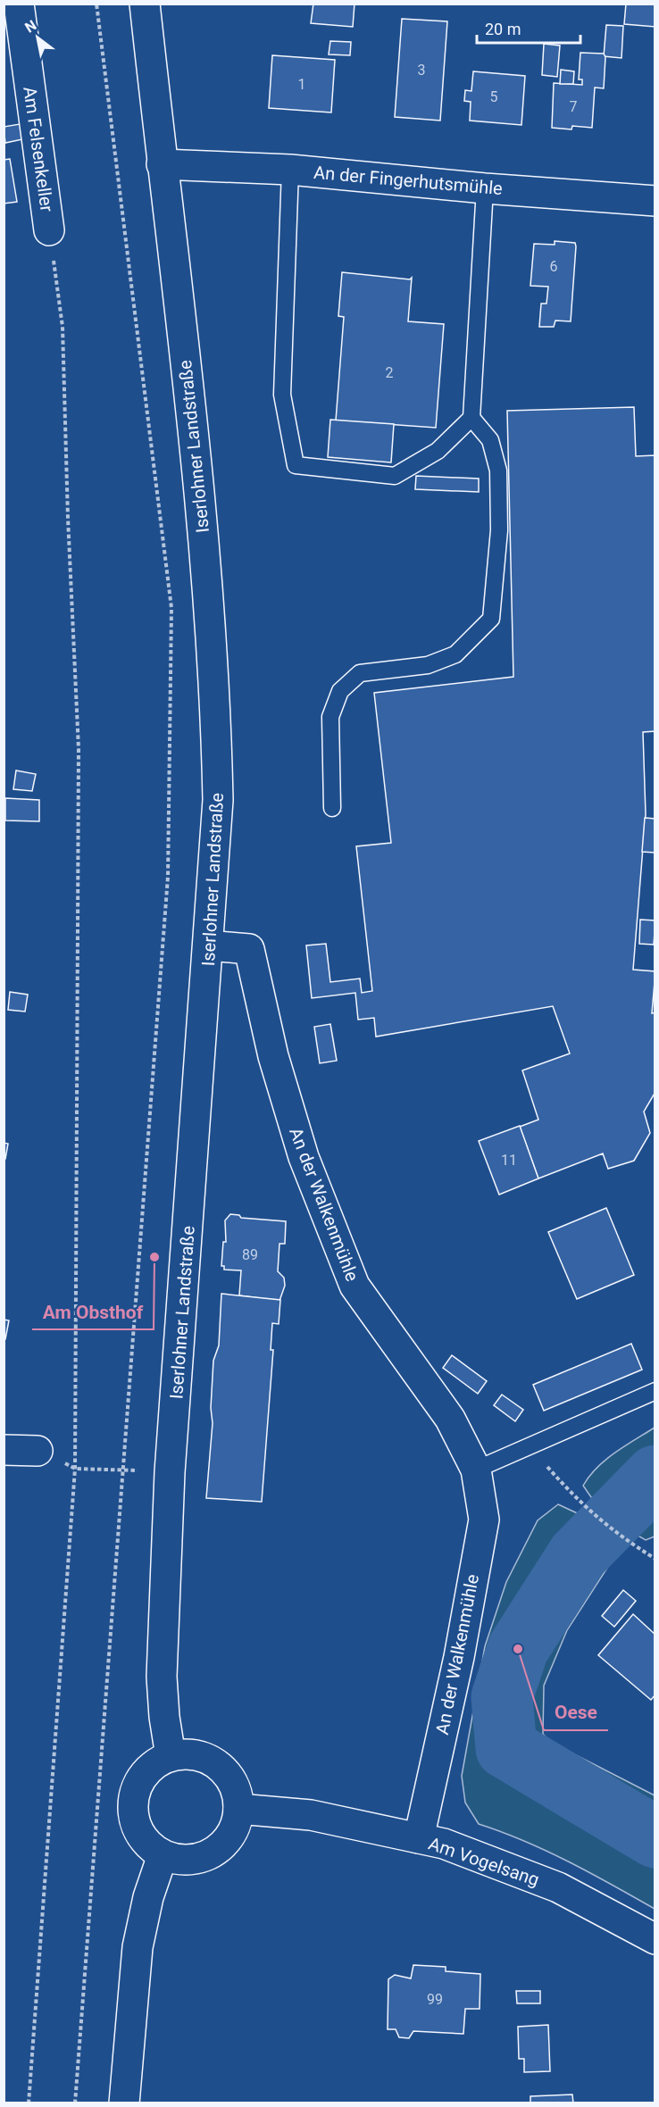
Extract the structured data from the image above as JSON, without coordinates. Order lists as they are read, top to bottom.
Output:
{
  "streets": {
    "main road": [
      "Am Felsenkeller",
      "An der Fingerhutsmühle",
      "Iserlohner Landstraße",
      "An der Walkenmühle",
      "Am Vogelsang"
    ]
  },
  "crossings": [
    ["An der Fingerhutsmühle", "Iserlohner Landstraße"],
    ["Iserlohner Landstraße", "An der Walkenmühle"],
    ["Iserlohner Landstraße", "Am Vogelsang"],
    ["An der Walkenmühle", "Am Vogelsang"]
  ],
  "places": ["Am Obsthof", "Oese"],
  "house_numbers": [
    "3",
    "1",
    "5",
    "7",
    "6",
    "2",
    "11",
    "89",
    "99"
  ],
  "scale_bar": "20 m",
  "north": "top left"
}
